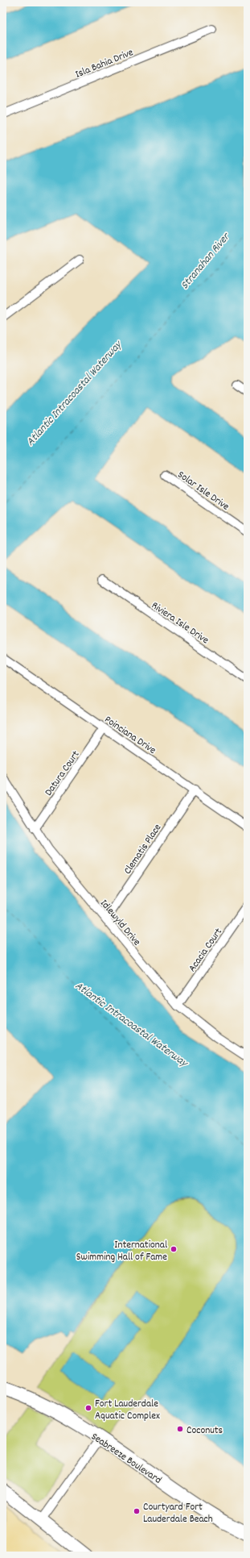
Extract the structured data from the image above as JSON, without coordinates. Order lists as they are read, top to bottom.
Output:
{
  "streets": {
    "main road": ["Seabreeze Boulevard"],
    "street": [
      "Isla Bahia Drive",
      "Solar Isle Drive",
      "Riviera Isle Drive",
      "Poinciana Drive",
      "Datura Court",
      "Clematis Place",
      "Idlewyld Drive",
      "Acacia Court"
    ]
  },
  "crossings": [
    ["Poinciana Drive", "Datura Court"],
    ["Poinciana Drive", "Clematis Place"],
    ["Datura Court", "Idlewyld Drive"],
    ["Clematis Place", "Idlewyld Drive"],
    ["Idlewyld Drive", "Acacia Court"]
  ],
  "water": ["Stranahan River", "Atlantic Intracoastal Waterway"],
  "places": [
    "International Swimming Hall of Fame",
    "Fort Lauderdale Aquatic Complex",
    "Coconuts",
    "Courtyard Fort Lauderdale Beach"
  ]
}
